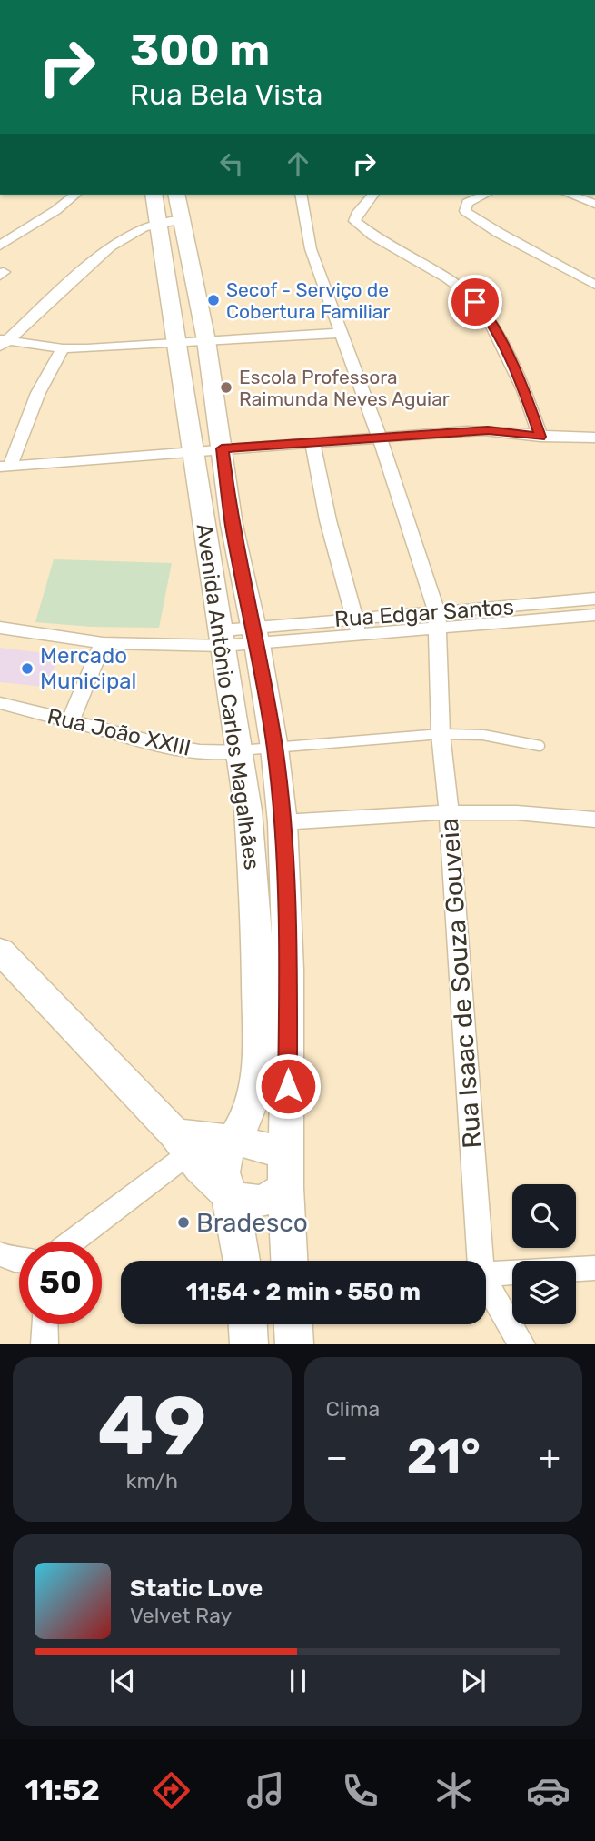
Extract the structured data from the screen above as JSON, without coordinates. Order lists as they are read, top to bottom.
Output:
{
  "streets": {
    "main road": ["Avenida Antônio Carlos Magalhães"],
    "street": ["Rua Edgar Santos", "Rua João XXIII", "Rua Isaac de Souza Gouveia"]
  },
  "crossings": [
    ["Rua Edgar Santos", "Avenida Antônio Carlos Magalhães"],
    ["Rua Edgar Santos", "Rua Isaac de Souza Gouveia"],
    ["Avenida Antônio Carlos Magalhães", "Rua João XXIII"]
  ],
  "places": [
    "Secof - Serviço de Cobertura Familiar",
    "Escola Professora Raimunda Neves Aguiar",
    "Mercado Municipal",
    "Bradesco"
  ],
  "page": {
    "turn": ["300 m", "Rua Bela Vista"],
    "limit": "50",
    "trip": "11:54 · 2 min · 550 m",
    "tile": [
      ["49", "km/h"],
      "Clima"
    ],
    "heat": ["−", "21°", "+"],
    "song": ["Static Love", "Velvet Ray"],
    "tabs": "11:52"
  }
}
